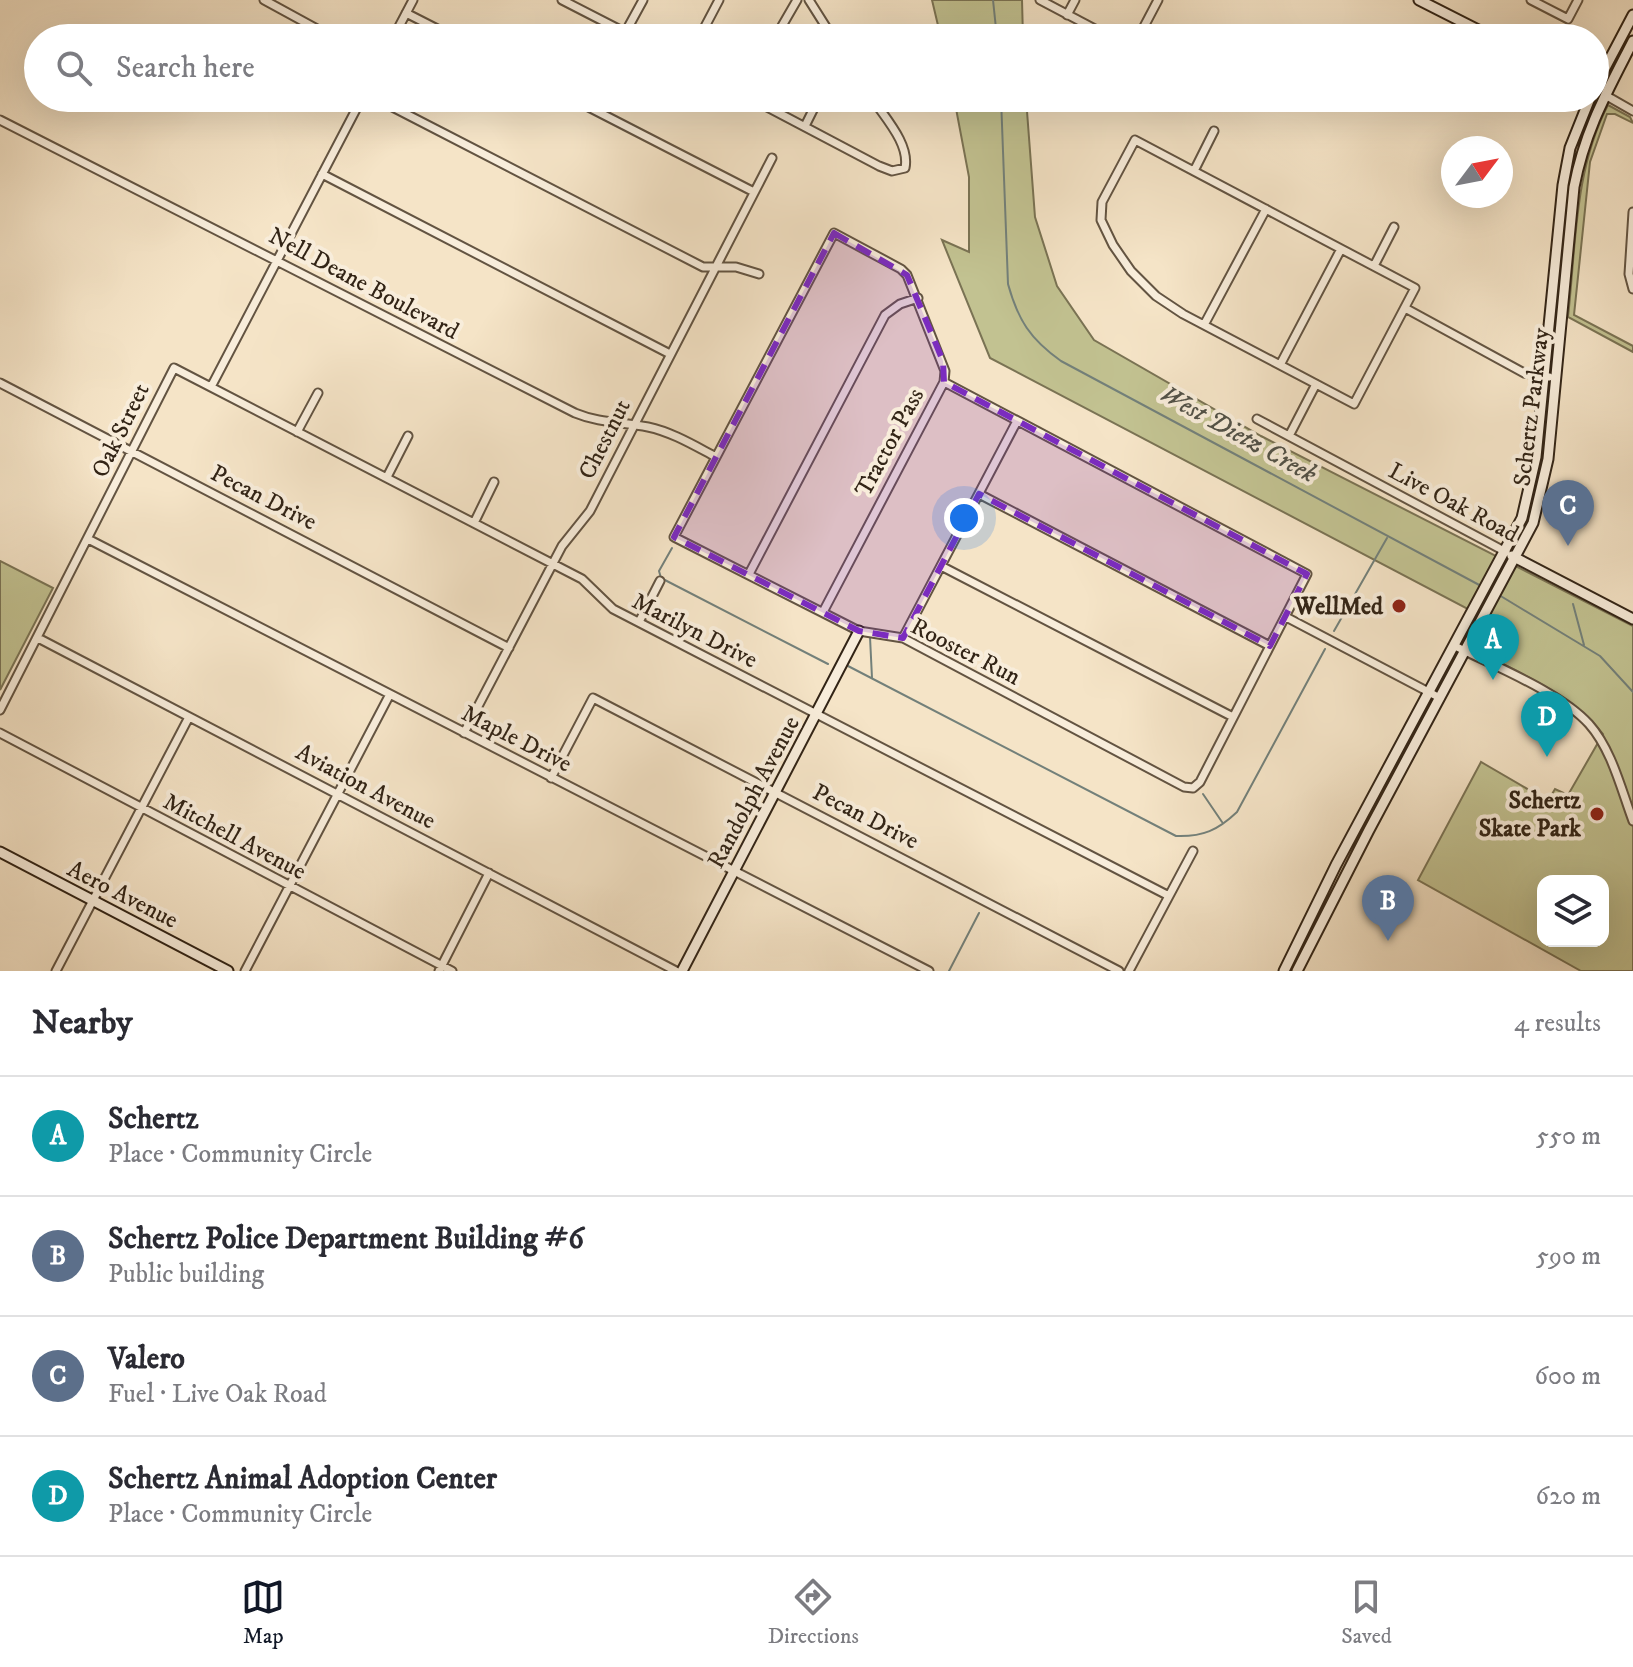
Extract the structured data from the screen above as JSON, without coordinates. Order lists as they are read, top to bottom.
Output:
{
  "streets": {
    "main road": [
      "Schertz Parkway",
      "Live Oak Road",
      "Randolph Avenue",
      "Aero Avenue"
    ],
    "street": [
      "Nell Deane Boulevard",
      "Oak Street",
      "Chestnut",
      "Tractor Pass",
      "Pecan Drive",
      "Marilyn Drive",
      "Rooster Run",
      "Maple Drive",
      "Aviation Avenue",
      "Mitchell Avenue"
    ]
  },
  "crossings": [
    ["Nell Deane Boulevard", "Chestnut"],
    ["Nell Deane Boulevard", "Tractor Pass"],
    ["Nell Deane Boulevard", "Rooster Run"],
    ["Schertz Parkway", "Live Oak Road"],
    ["Oak Street", "Pecan Drive"],
    ["Oak Street", "Marilyn Drive"],
    ["Oak Street", "Maple Drive"],
    ["Oak Street", "Aviation Avenue"],
    ["Chestnut", "Pecan Drive"],
    ["Chestnut", "Marilyn Drive"],
    ["Chestnut", "Maple Drive"],
    ["Tractor Pass", "Rooster Run"],
    ["Pecan Drive", "Maple Drive"],
    ["Pecan Drive", "Randolph Avenue"],
    ["Marilyn Drive", "Randolph Avenue"],
    ["Rooster Run", "Randolph Avenue"],
    ["Maple Drive", "Randolph Avenue"],
    ["Aviation Avenue", "Randolph Avenue"]
  ],
  "water": ["West Dietz Creek"],
  "places": ["WellMed", "Schertz Skate Park"],
  "north": "top right",
  "page": {
    "search": "Search here",
    "pins": [
      "C",
      "A",
      "D",
      "B"
    ],
    "heading": ["Nearby", "4 results"],
    "list": [
      {
        "mark": "A",
        "name": "Schertz",
        "note": "Place · Community Circle",
        "value": "550 m"
      },
      {
        "mark": "B",
        "name": "Schertz Police Department Building #6",
        "note": "Public building",
        "value": "590 m"
      },
      {
        "mark": "C",
        "name": "Valero",
        "note": "Fuel · Live Oak Road",
        "value": "600 m"
      },
      {
        "mark": "D",
        "name": "Schertz Animal Adoption Center",
        "note": "Place · Community Circle",
        "value": "620 m"
      }
    ],
    "nav": ["Map", "Directions", "Saved"]
  }
}
